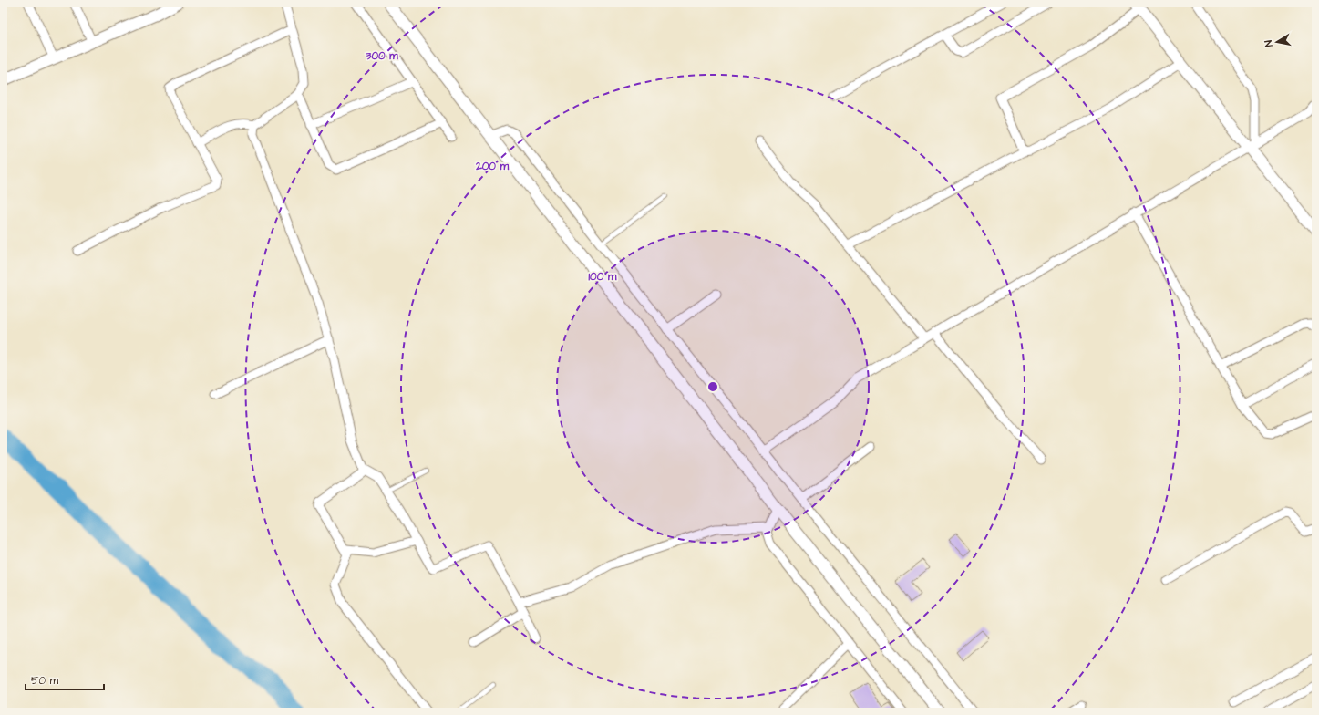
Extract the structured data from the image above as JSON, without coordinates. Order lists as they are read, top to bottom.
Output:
{
  "scale_bar": "50 m",
  "north": "left",
  "rings": ["300 m", "200 m", "100 m"]
}
